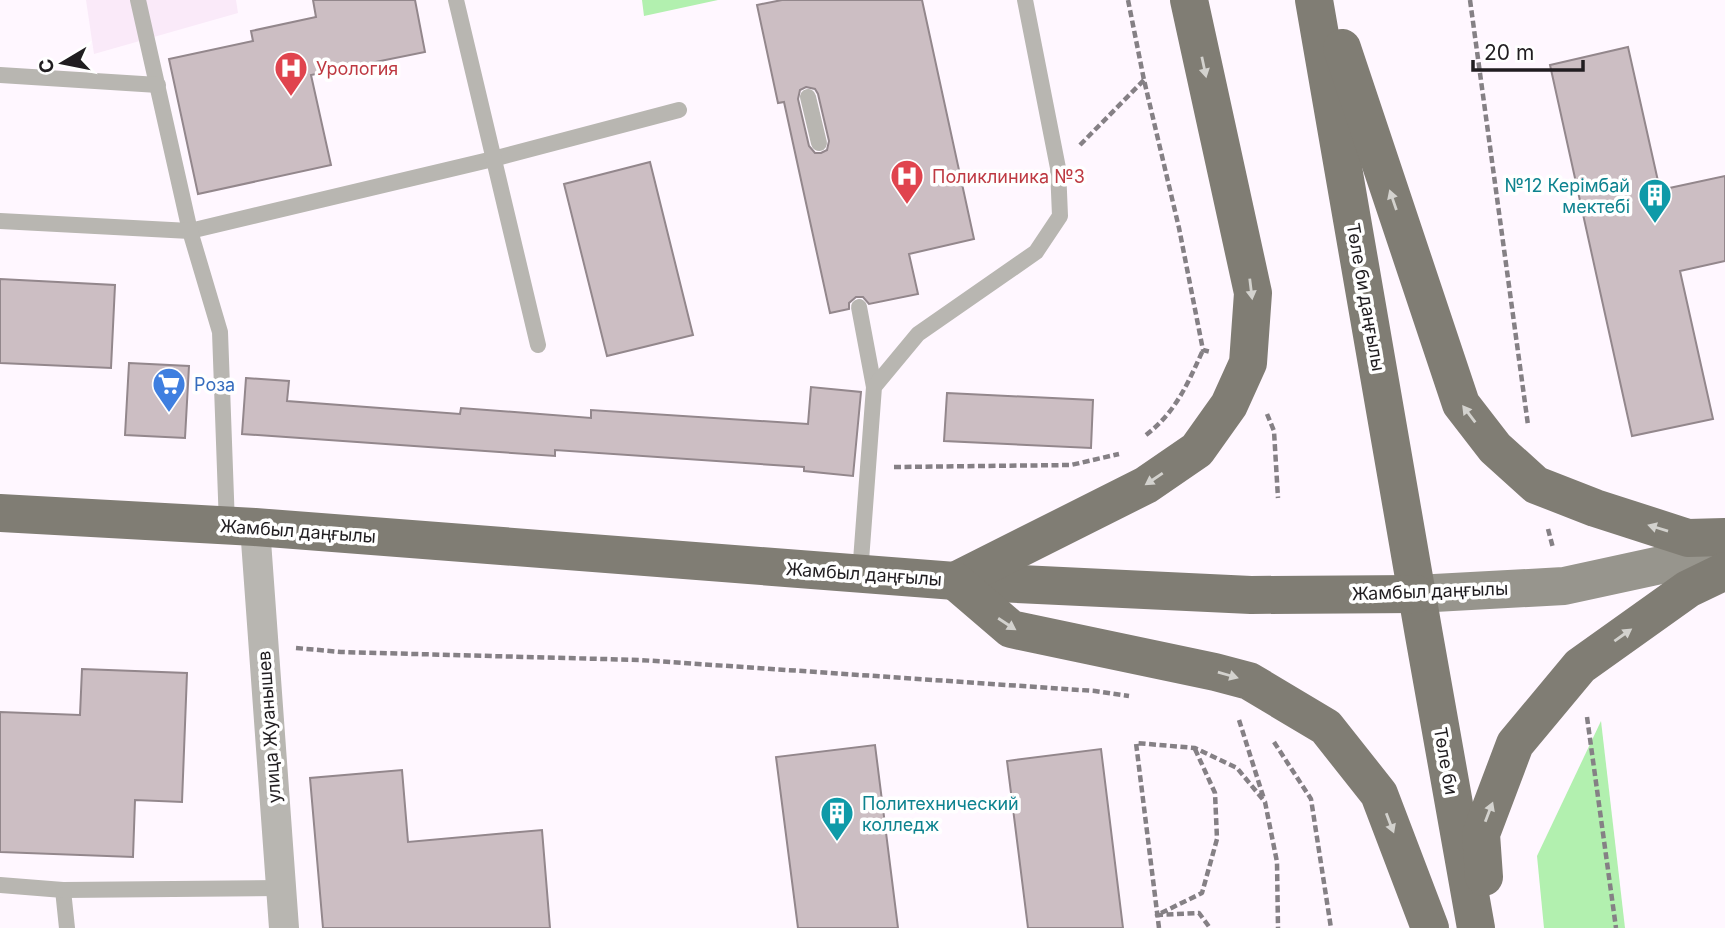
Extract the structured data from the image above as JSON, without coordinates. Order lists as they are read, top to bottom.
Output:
{
  "streets": {
    "main road": ["Төле би даңғылы", "Жамбыл даңғылы", "Төле би"],
    "street": ["улица Жуанышев"]
  },
  "crossings": [
    ["Төле би даңғылы", "Жамбыл даңғылы"],
    ["Төле би даңғылы", "Төле би"],
    ["Жамбыл даңғылы", "улица Жуанышев"],
    ["Жамбыл даңғылы", "Төле би"]
  ],
  "places": {
    "hospital": ["Урология", "Поликлиника №3"],
    "building": ["№12 Керімбай мектебі", "Политехнический колледж"],
    "supermarket": ["Роза"]
  },
  "scale_bar": "20 m",
  "north": "left"
}
